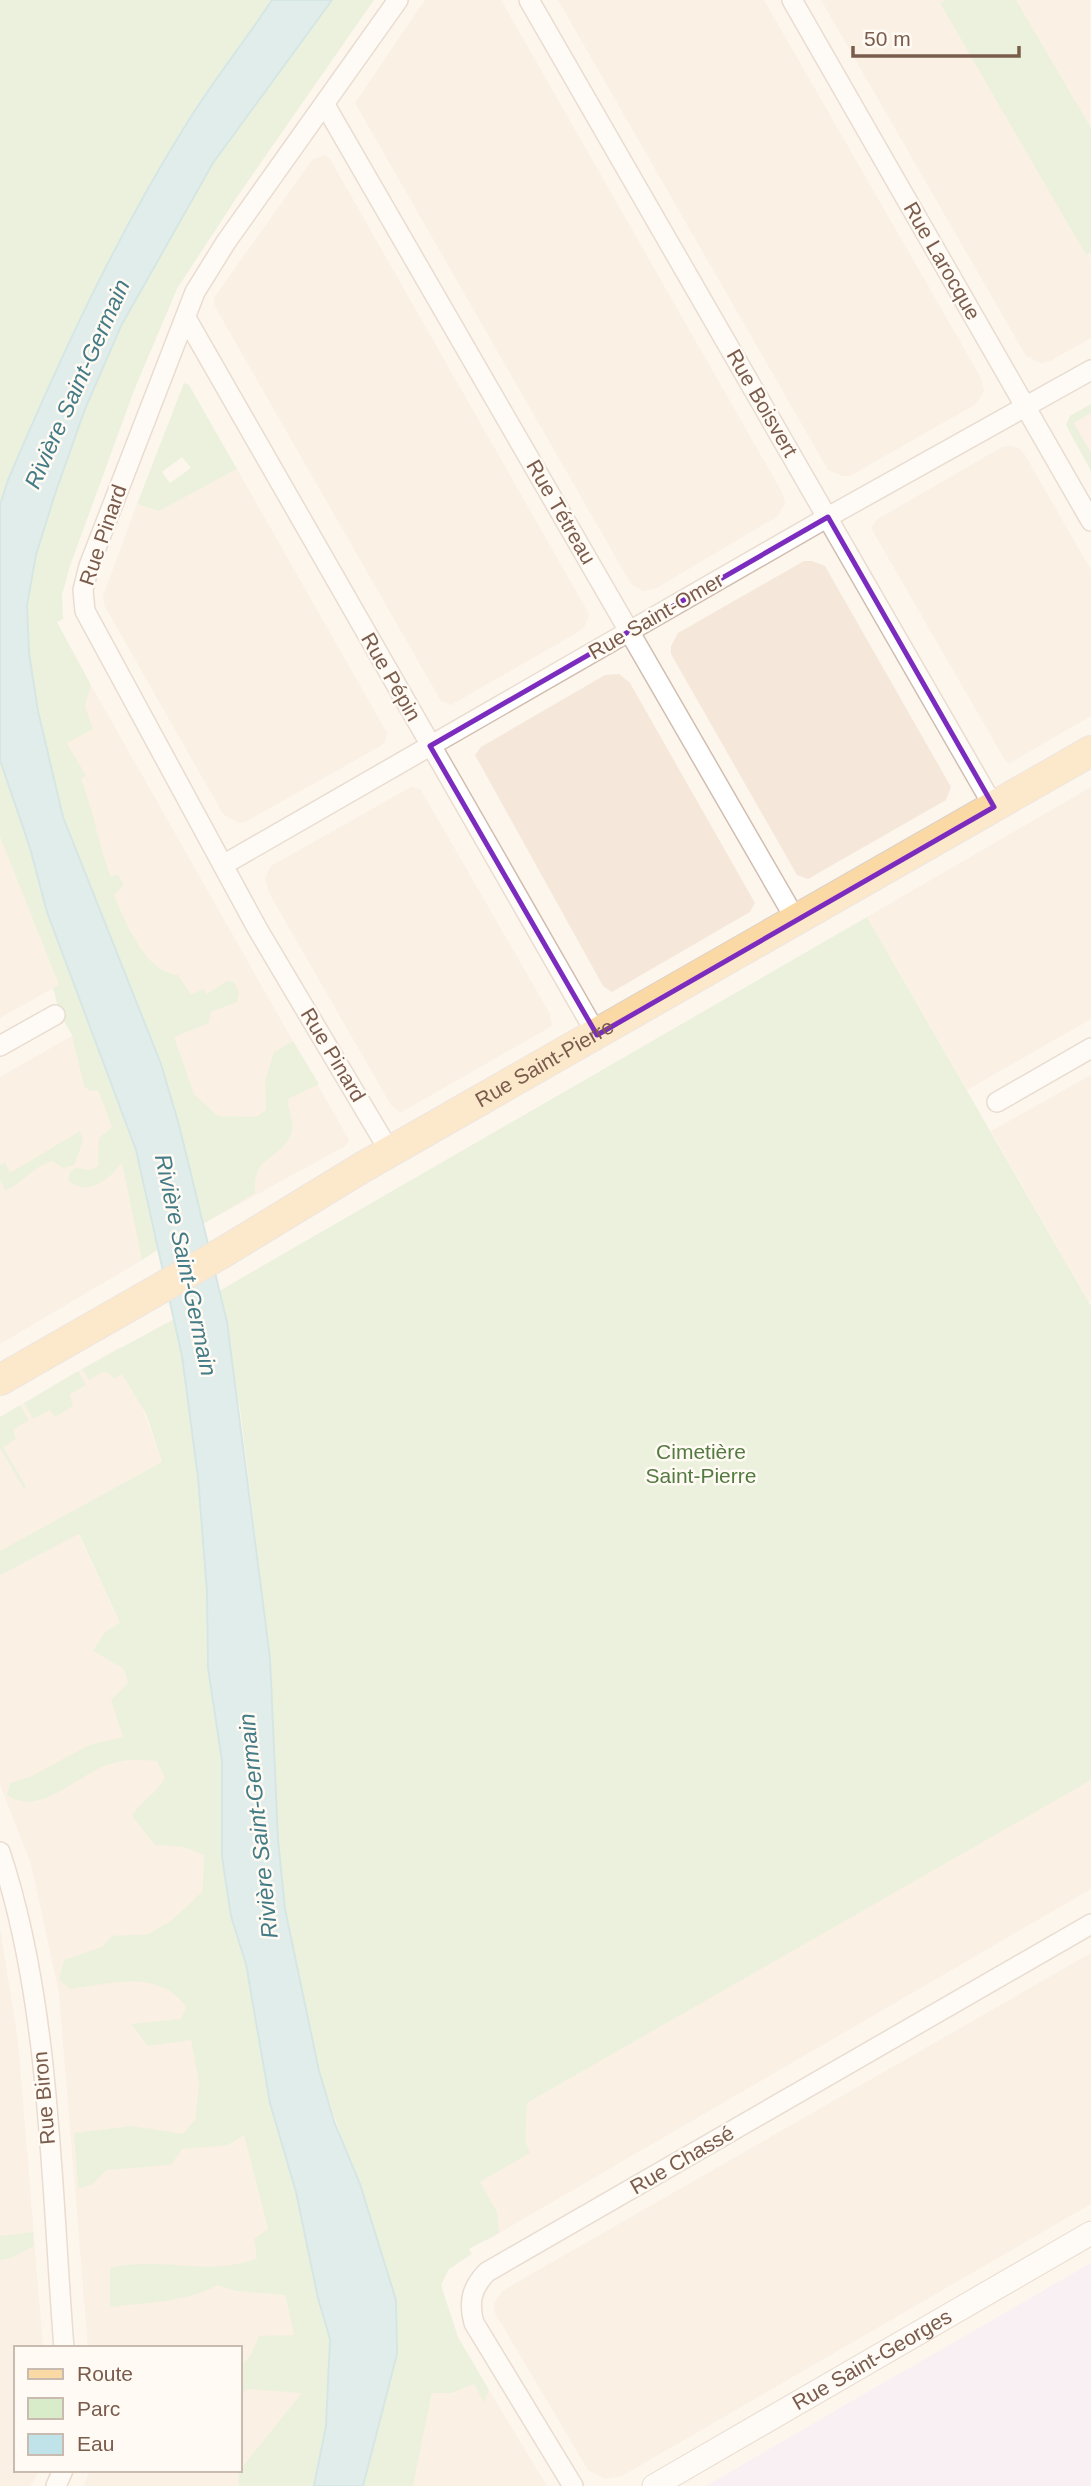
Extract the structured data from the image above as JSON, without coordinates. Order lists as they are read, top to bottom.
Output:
{
  "streets": {
    "main road": ["Rue Saint-Pierre"],
    "street": [
      "Rue Larocque",
      "Rue Boisvert",
      "Rue Tétreau",
      "Rue Pinard",
      "Rue Saint-Omer",
      "Rue Pépin",
      "Rue Biron",
      "Rue Chassé",
      "Rue Saint-Georges"
    ]
  },
  "crossings": [
    ["Rue Larocque", "Rue Saint-Omer"],
    ["Rue Boisvert", "Rue Saint-Omer"],
    ["Rue Boisvert", "Rue Saint-Pierre"],
    ["Rue Tétreau", "Rue Pinard"],
    ["Rue Tétreau", "Rue Saint-Omer"],
    ["Rue Tétreau", "Rue Saint-Pierre"],
    ["Rue Pinard", "Rue Saint-Omer"],
    ["Rue Pinard", "Rue Pépin"],
    ["Rue Pinard", "Rue Saint-Pierre"],
    ["Rue Saint-Omer", "Rue Pépin"],
    ["Rue Pépin", "Rue Saint-Pierre"]
  ],
  "water": ["Rivière Saint-Germain"],
  "parks": ["Cimetière Saint-Pierre"],
  "legend": ["Route", "Parc", "Eau"],
  "scale_bar": "50 m"
}
